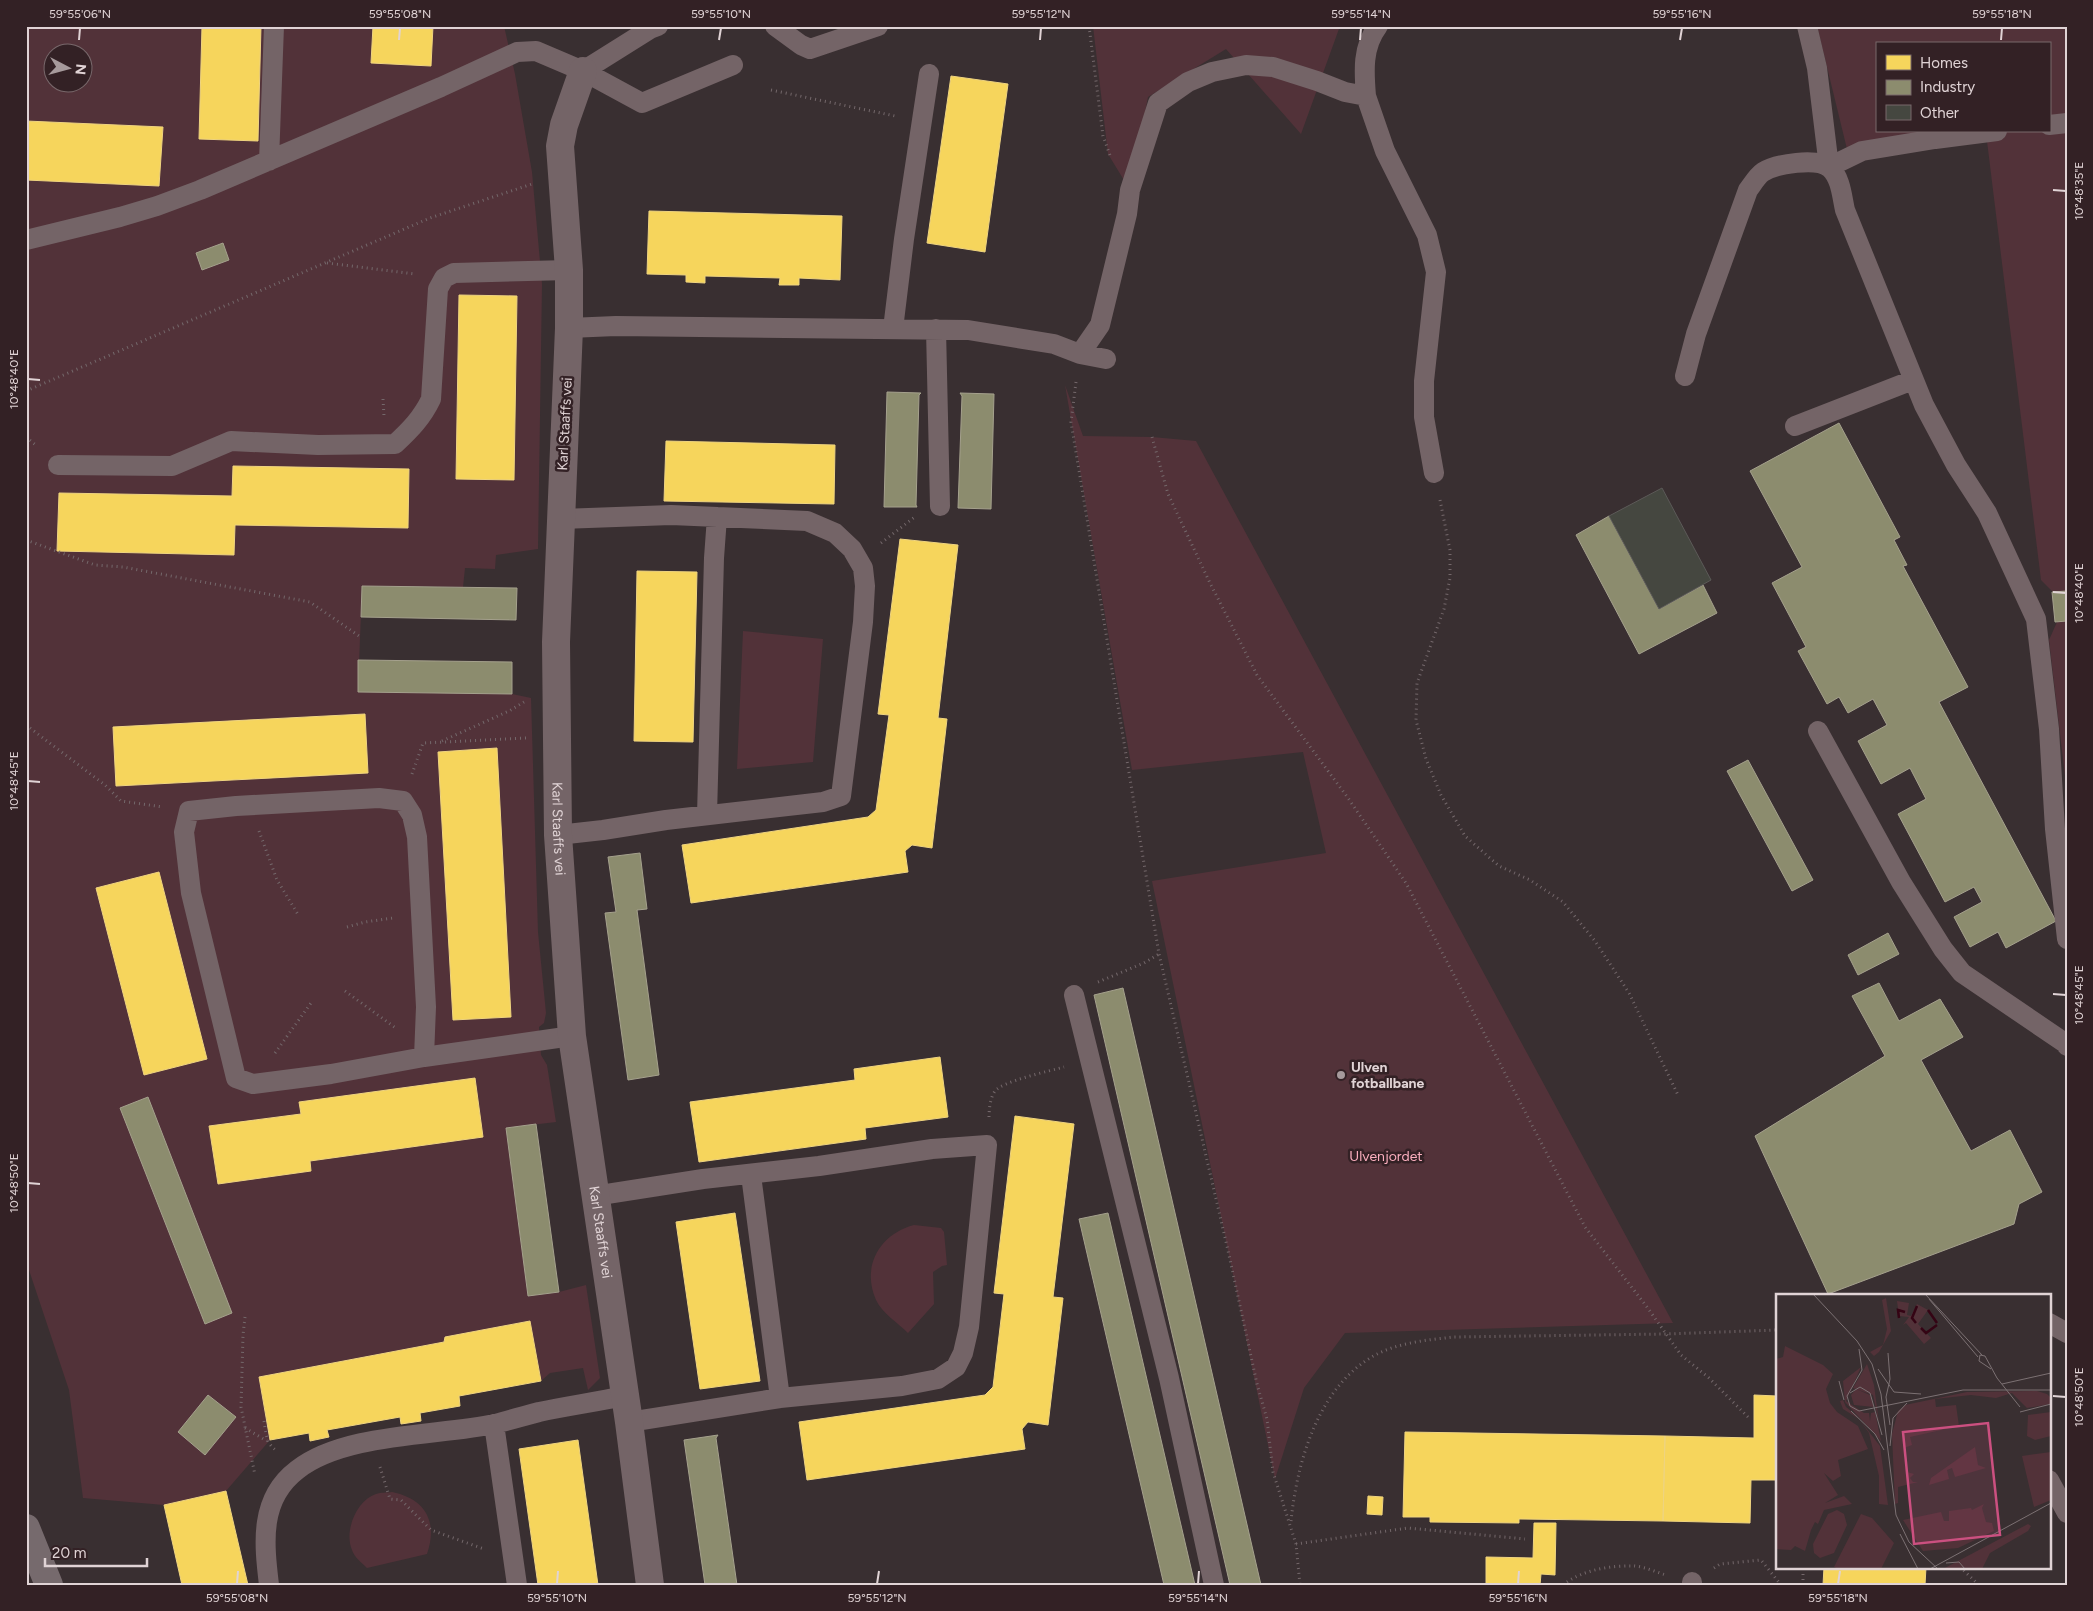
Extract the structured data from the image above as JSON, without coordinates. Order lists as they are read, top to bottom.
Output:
{
  "streets": {
    "street": ["Karl Staaffs vei"]
  },
  "parks": ["Ulvenjordet"],
  "places": ["Ulven fotballbane"],
  "legend": ["Homes", "Industry", "Other"],
  "scale_bar": "20 m",
  "north": "right",
  "coordinates": [
    "59°55'06\"N",
    "59°55'08\"N",
    "59°55'10\"N",
    "59°55'12\"N",
    "59°55'14\"N",
    "59°55'16\"N",
    "59°55'18\"N",
    "10°48'35\"E",
    "10°48'40\"E",
    "10°48'45\"E",
    "10°48'50\"E"
  ]
}
